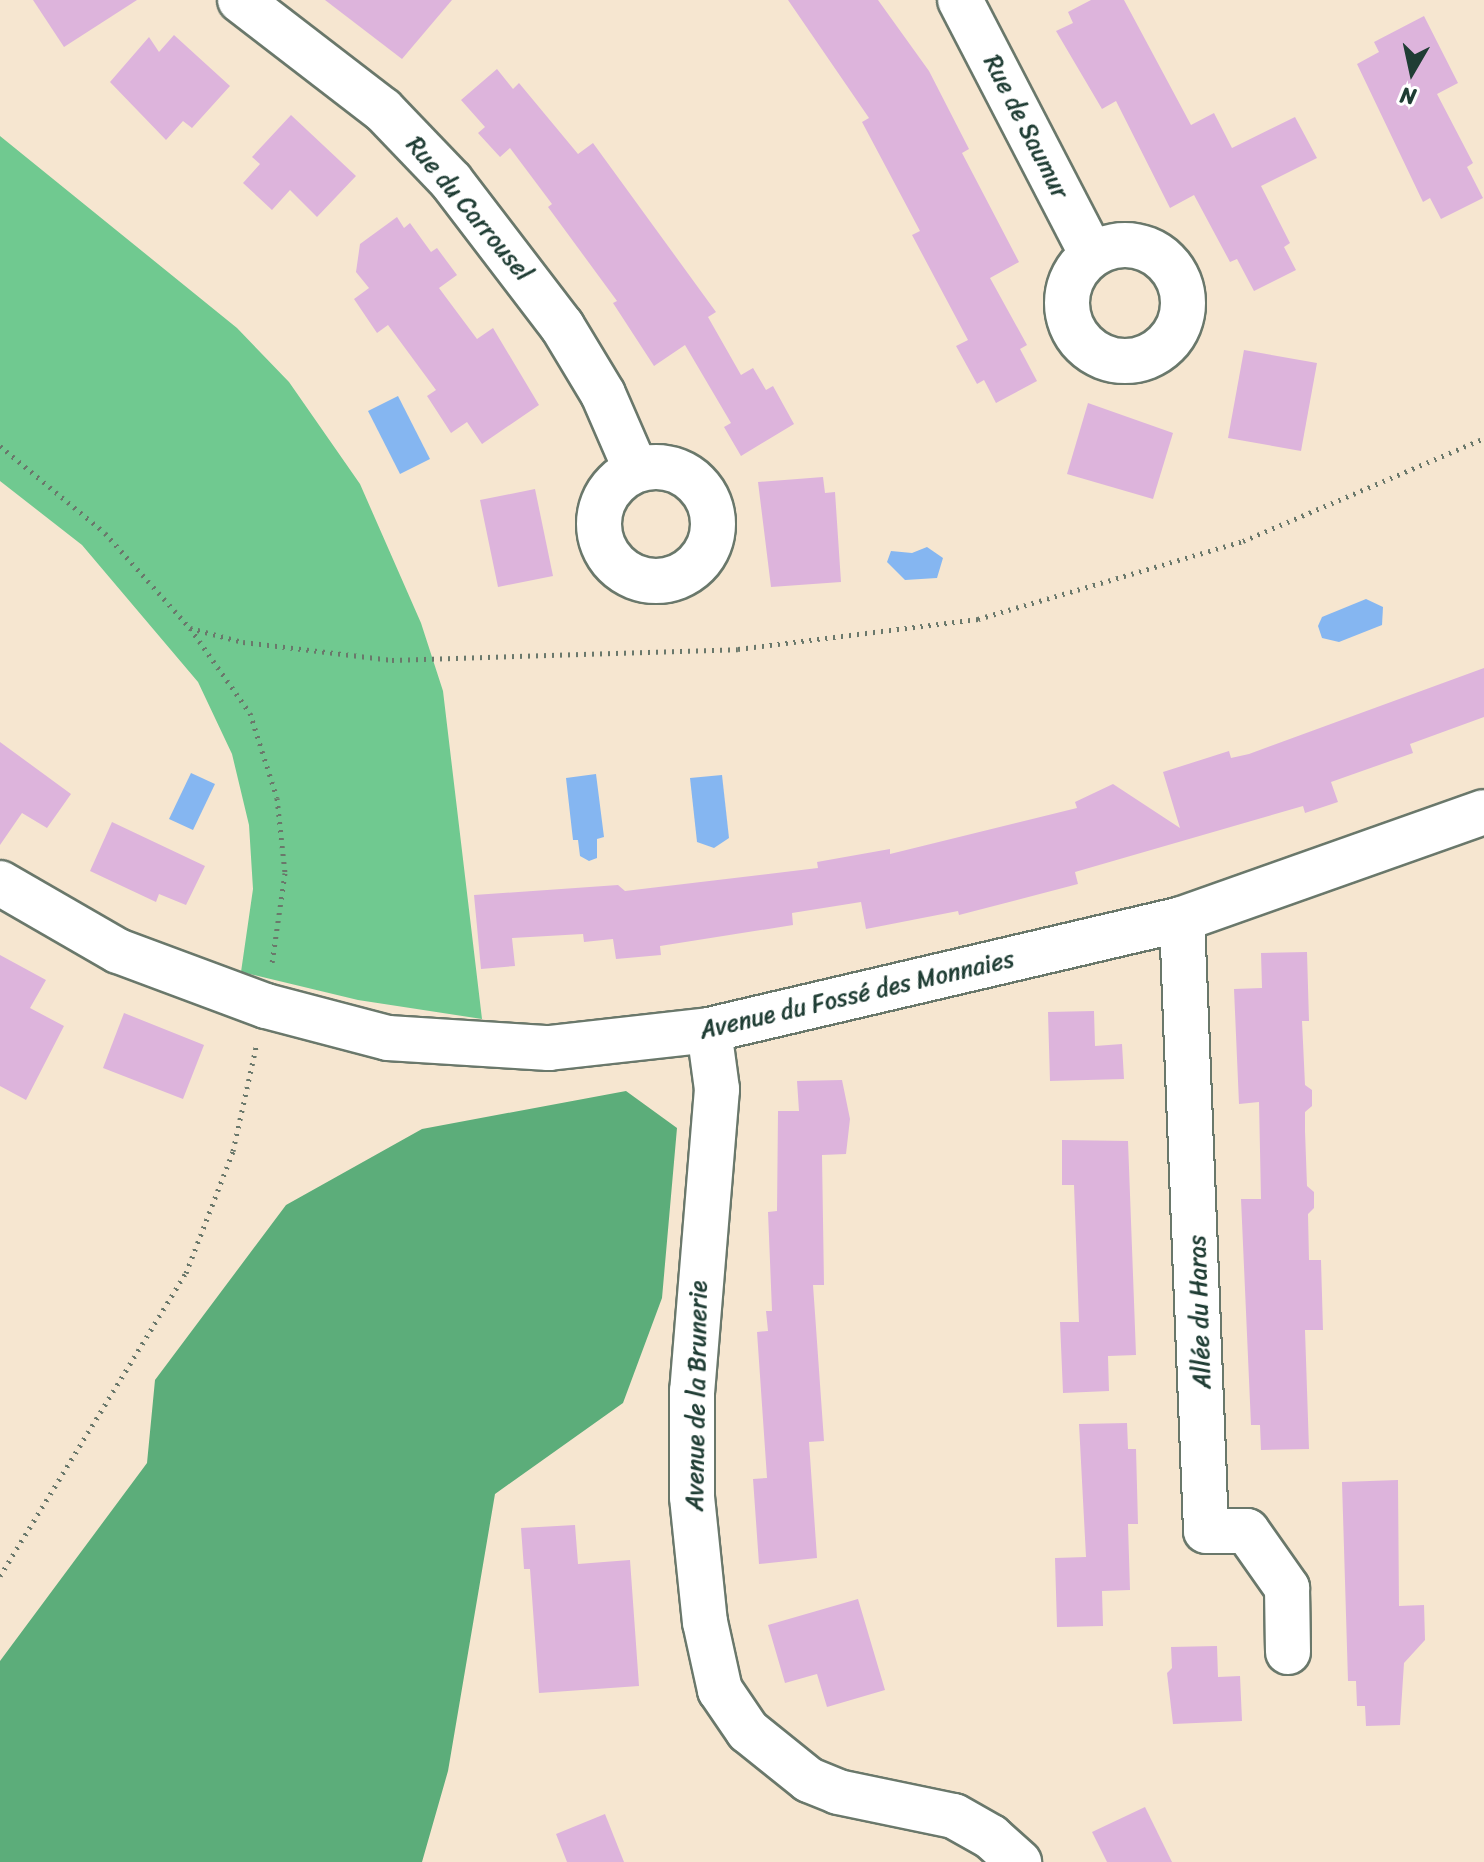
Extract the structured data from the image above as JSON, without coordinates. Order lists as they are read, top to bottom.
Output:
{
  "streets": {
    "street": [
      "Rue de Saumur",
      "Rue du Carrousel",
      "Avenue du Fossé des Monnaies",
      "Allée du Haras",
      "Avenue de la Brunerie"
    ]
  },
  "crossings": [
    ["Avenue du Fossé des Monnaies", "Allée du Haras"],
    ["Avenue du Fossé des Monnaies", "Avenue de la Brunerie"]
  ],
  "north": "bottom"
}
